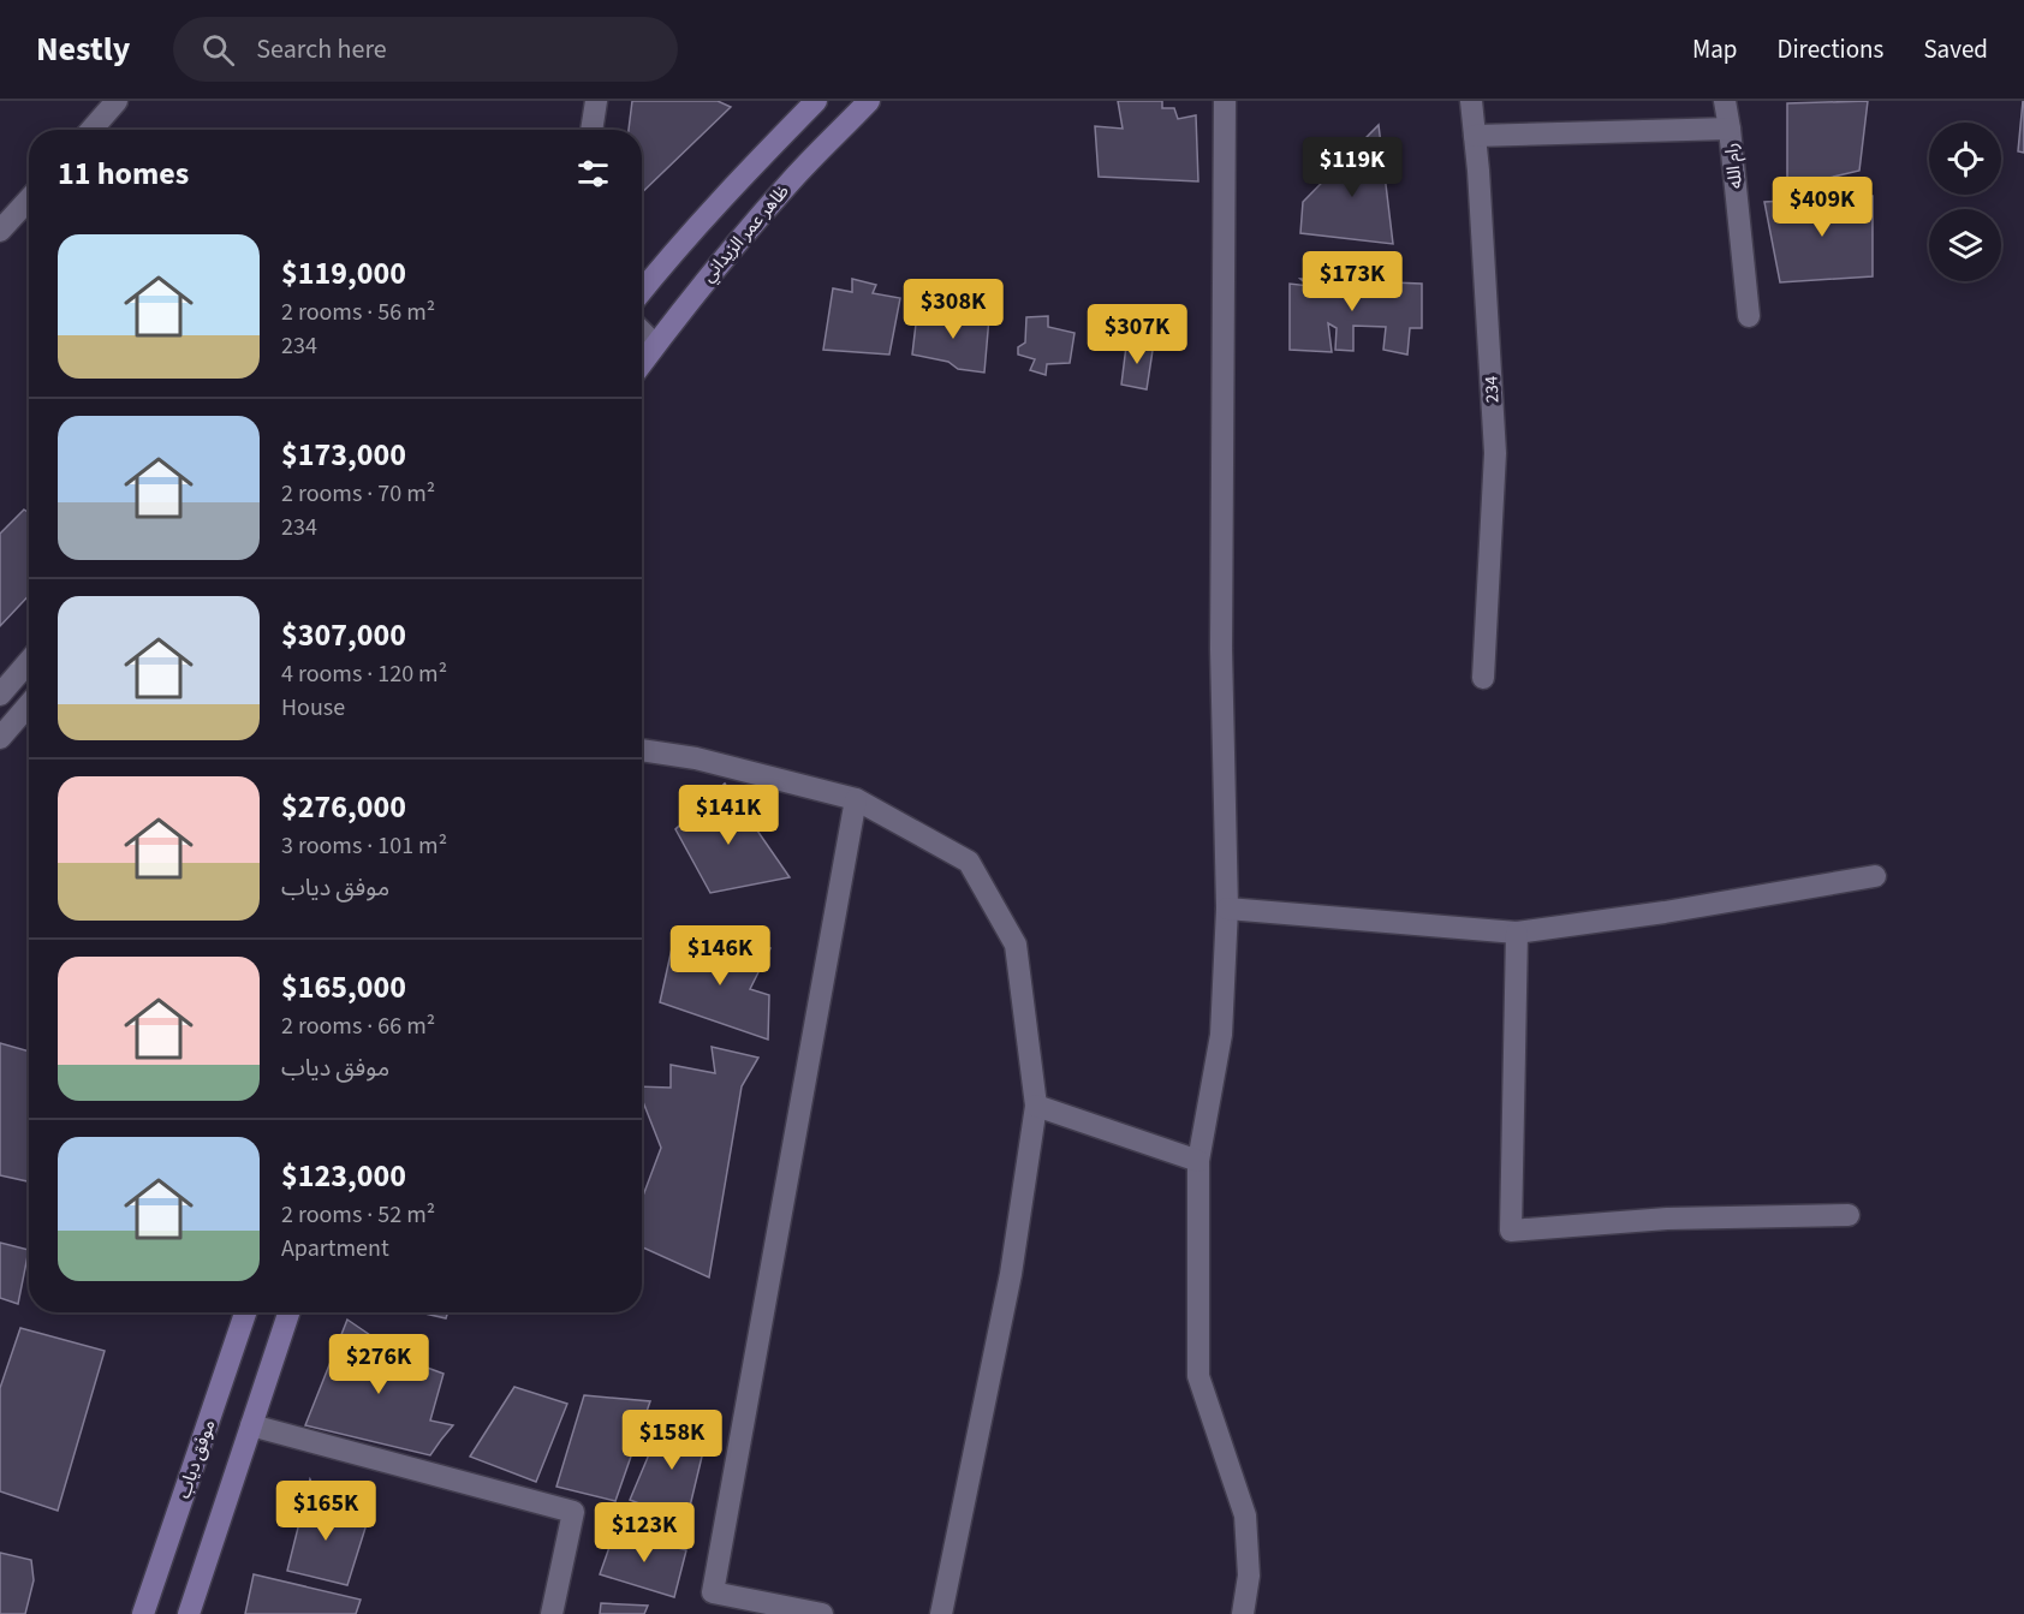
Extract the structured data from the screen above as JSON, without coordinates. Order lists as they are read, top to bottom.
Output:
{
  "streets": {
    "main road": ["ظاهر عمر الزيداني", "موفق دياب"],
    "street": ["رام الله", "234"]
  },
  "page": {
    "header": "Nestly",
    "search": "Search here",
    "nav": ["Map", "Directions", "Saved"],
    "heading": "11 homes",
    "price": [
      "$119K",
      "$409K",
      "$173K",
      "$308K",
      "$307K",
      "$141K",
      "$146K",
      "$276K",
      "$158K",
      "$165K",
      "$123K"
    ],
    "list": [
      {
        "name": "$119,000",
        "note": "2 rooms · 56 m² · 234"
      },
      {
        "name": "$173,000",
        "note": "2 rooms · 70 m² · 234"
      },
      {
        "name": "$307,000",
        "note": "4 rooms · 120 m² · House"
      },
      {
        "name": "$276,000",
        "note": "3 rooms · 101 m² · موفق دياب"
      },
      {
        "name": "$165,000",
        "note": "2 rooms · 66 m² · موفق دياب"
      },
      {
        "name": "$123,000",
        "note": "2 rooms · 52 m² · Apartment"
      }
    ]
  }
}
